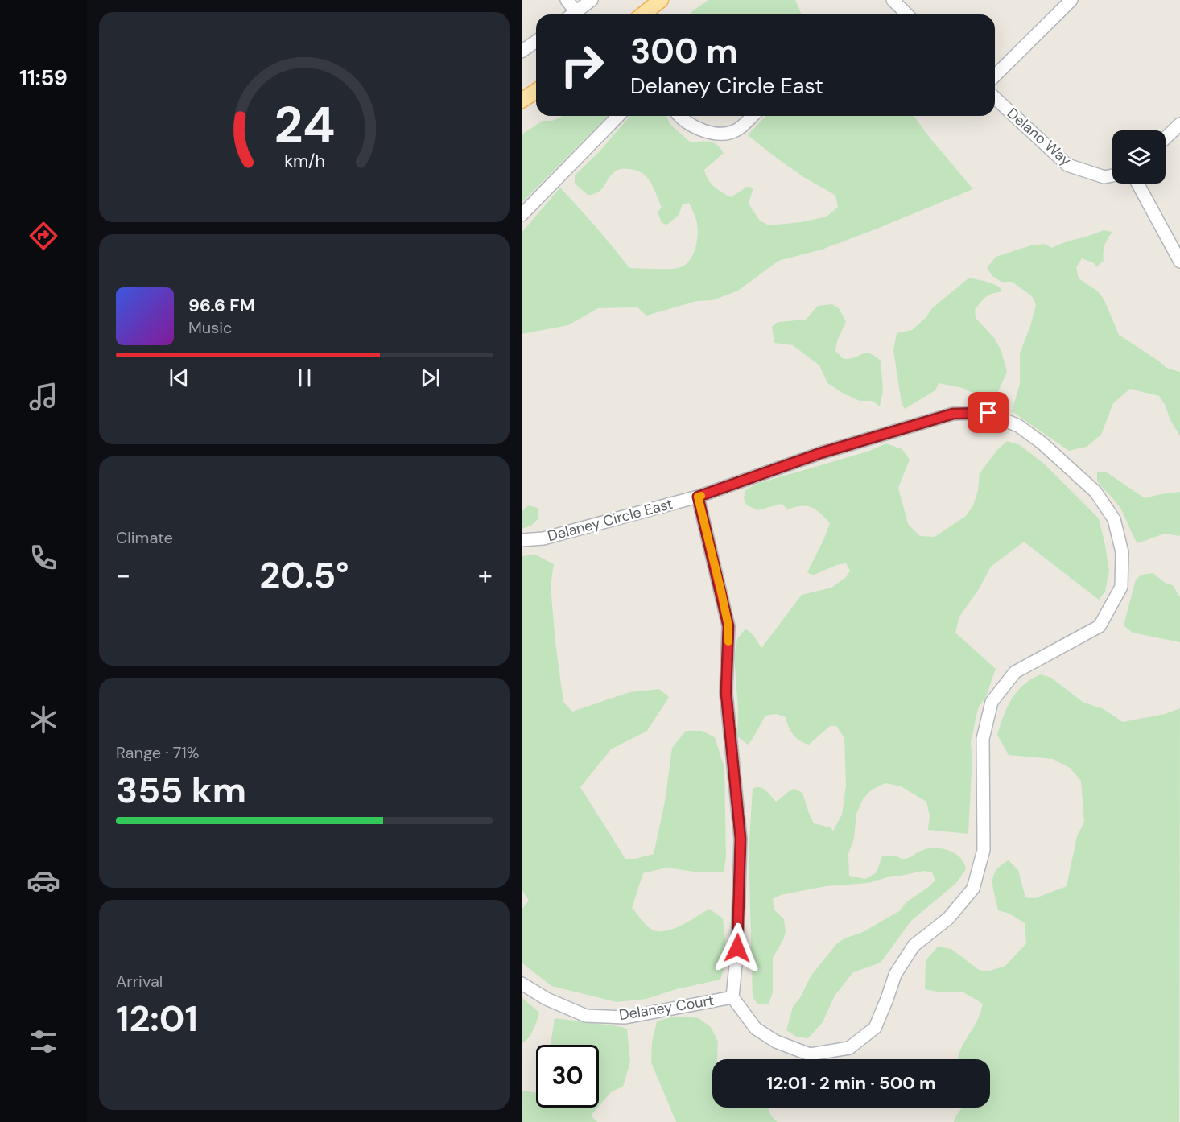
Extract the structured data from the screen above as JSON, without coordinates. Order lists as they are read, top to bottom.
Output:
{
  "streets": {
    "street": ["Delano Way", "Delaney Circle East", "Delaney Court"]
  },
  "crossings": [
    ["Delaney Circle East", "Delaney Court"]
  ],
  "page": {
    "tabs": "11:59",
    "turn": ["300 m", "Delaney Circle East"],
    "song": ["96.6 FM", "Music"],
    "tile": [
      "Climate",
      ["Range · 71%", "355 km"],
      ["Arrival", "12:01"]
    ],
    "heat": ["−", "20.5°", "+"],
    "limit": "30",
    "trip": "12:01 · 2 min · 500 m",
    "gauge": ["24", "km/h"]
  }
}
